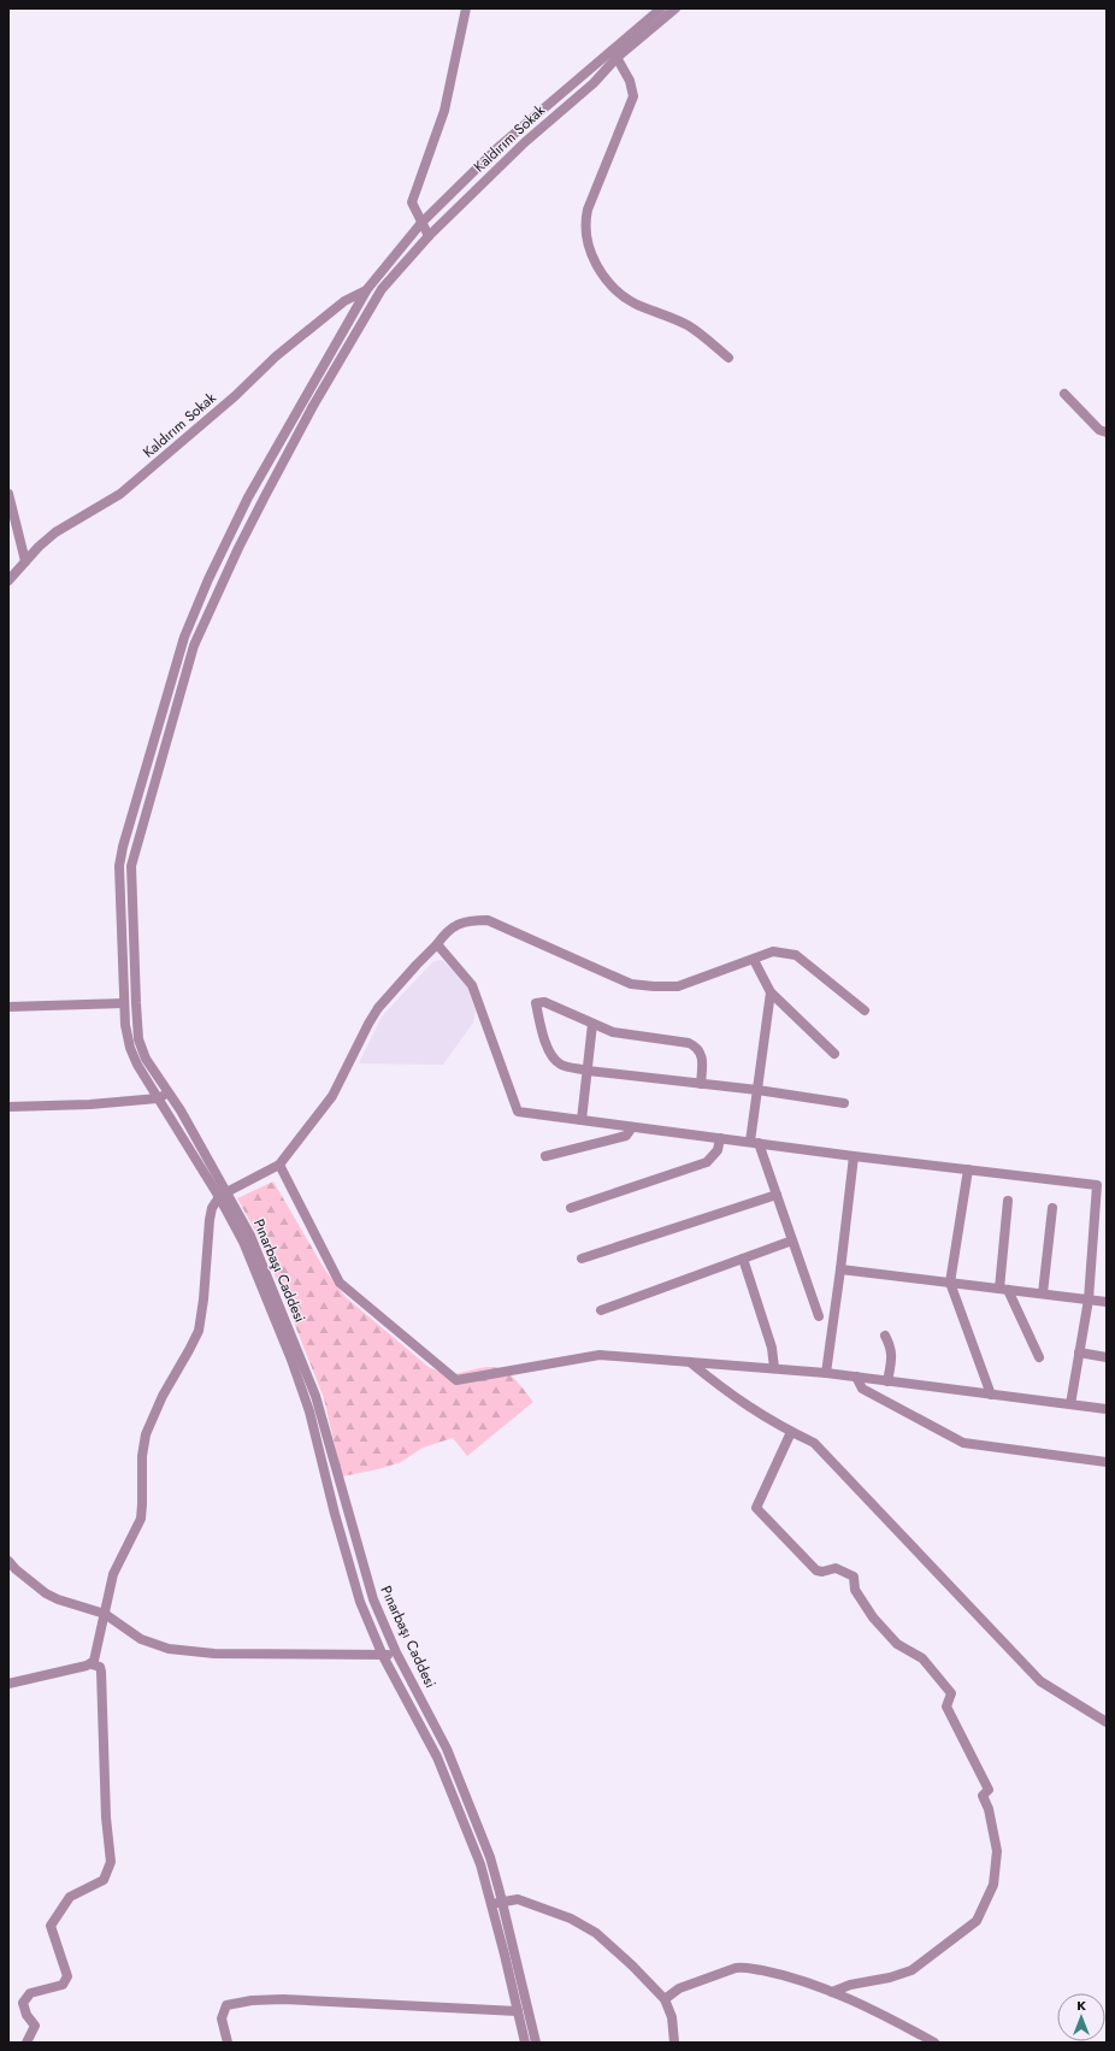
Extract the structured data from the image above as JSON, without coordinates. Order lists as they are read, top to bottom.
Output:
{
  "streets": {
    "street": ["Kaldırım Sokak", "Pınarbaşı Caddesi"]
  },
  "north": "top"
}
